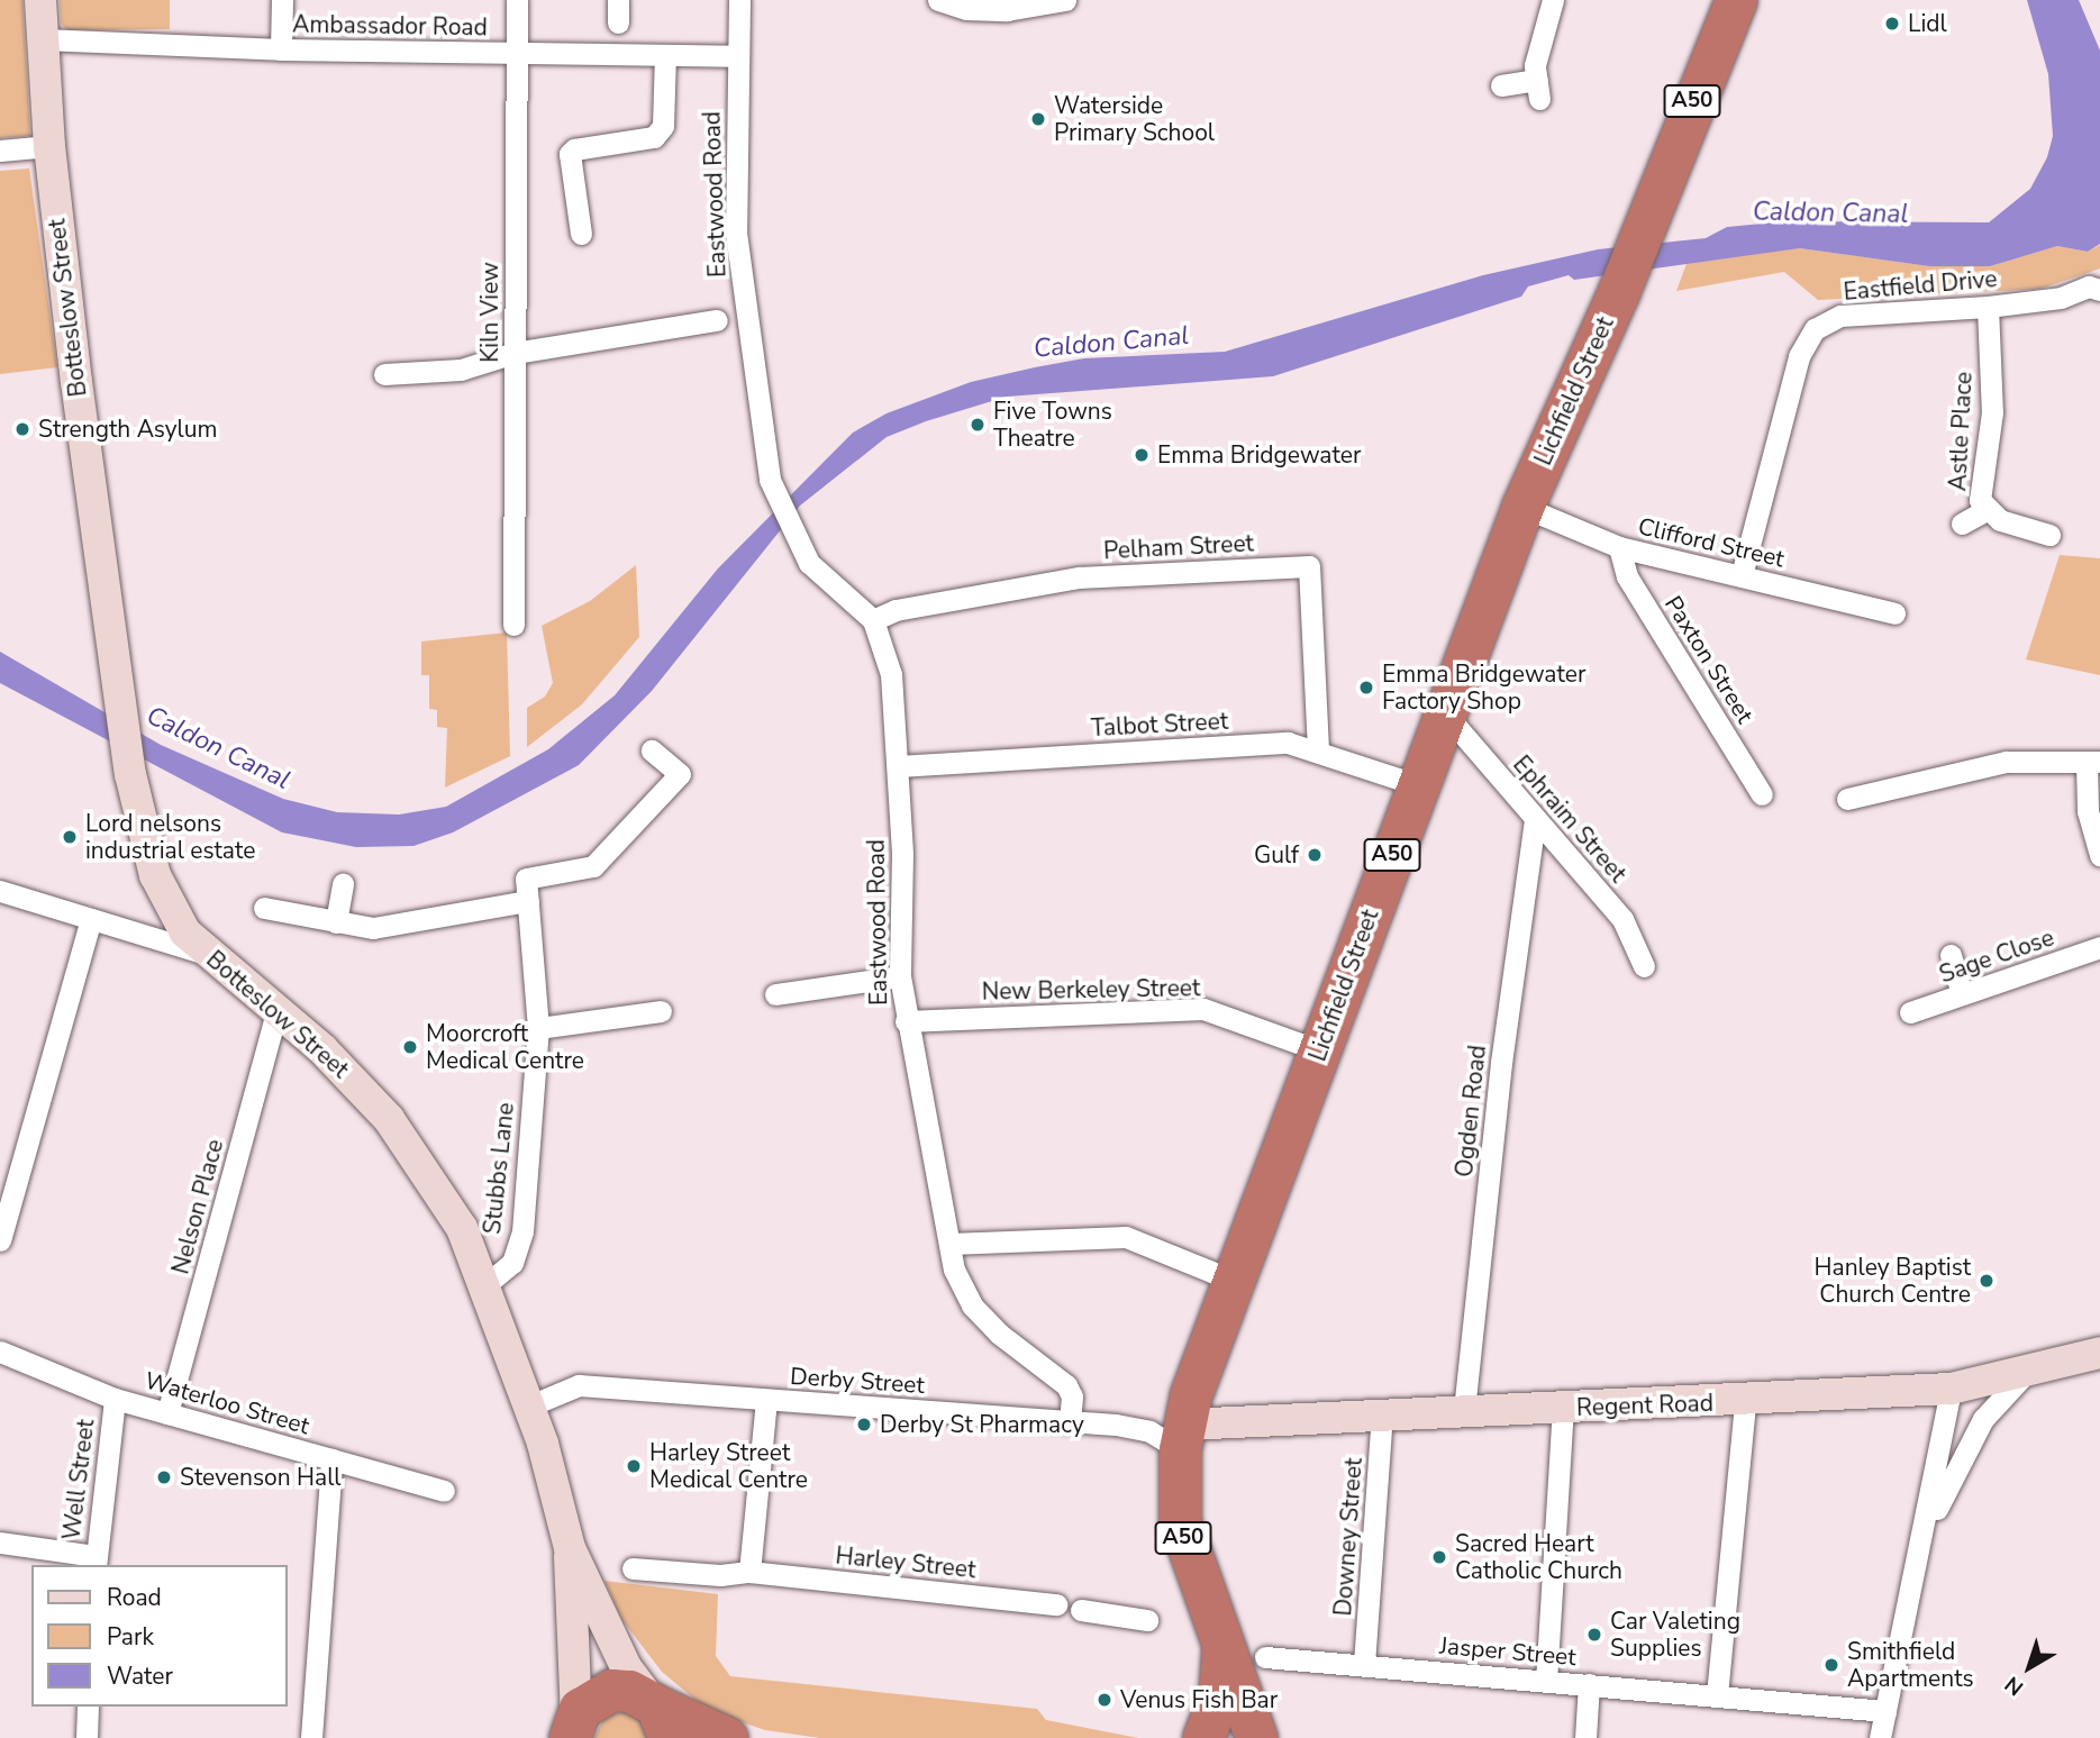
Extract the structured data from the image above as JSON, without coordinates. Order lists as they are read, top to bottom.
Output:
{
  "streets": {
    "highway": ["A50", "Lichfield Street"],
    "street": [
      "Ambassador Road",
      "Eastwood Road",
      "Eastfield Drive",
      "Botteslow Street",
      "Kiln View",
      "Astle Place",
      "Clifford Street",
      "Pelham Street",
      "Paxton Street",
      "Talbot Street",
      "Ephraim Street",
      "Sage Close",
      "New Berkeley Street",
      "Ogden Road",
      "Stubbs Lane",
      "Nelson Place",
      "Derby Street",
      "Waterloo Street",
      "Regent Road",
      "Well Street",
      "Downey Street",
      "Harley Street",
      "Jasper Street"
    ]
  },
  "crossings": [
    ["Ambassador Road", "Eastwood Road"],
    ["Ambassador Road", "Botteslow Street"],
    ["Ambassador Road", "Kiln View"],
    ["Eastwood Road", "Pelham Street"],
    ["Eastwood Road", "Talbot Street"],
    ["Eastwood Road", "New Berkeley Street"],
    ["Eastwood Road", "Derby Street"],
    ["Eastfield Drive", "Astle Place"],
    ["Eastfield Drive", "Clifford Street"],
    ["Botteslow Street", "Stubbs Lane"],
    ["Botteslow Street", "Nelson Place"],
    ["Botteslow Street", "Derby Street"],
    ["Lichfield Street", "Clifford Street"],
    ["Lichfield Street", "Talbot Street"],
    ["Lichfield Street", "Ephraim Street"],
    ["Lichfield Street", "New Berkeley Street"],
    ["Lichfield Street", "Derby Street"],
    ["Lichfield Street", "Regent Road"],
    ["Clifford Street", "Paxton Street"],
    ["Pelham Street", "Talbot Street"],
    ["Ephraim Street", "Ogden Road"],
    ["Ogden Road", "Regent Road"],
    ["Nelson Place", "Waterloo Street"],
    ["Derby Street", "Regent Road"],
    ["Waterloo Street", "Well Street"],
    ["Regent Road", "Downey Street"],
    ["Downey Street", "Jasper Street"]
  ],
  "water": ["Caldon Canal"],
  "places": [
    "Lidl",
    "Waterside Primary School",
    "Five Towns Theatre",
    "Strength Asylum",
    "Emma Bridgewater",
    "Emma Bridgewater Factory Shop",
    "Lord nelsons industrial estate",
    "Gulf",
    "Moorcroft Medical Centre",
    "Hanley Baptist Church Centre",
    "Derby St Pharmacy",
    "Harley Street Medical Centre",
    "Stevenson Hall",
    "Sacred Heart Catholic Church",
    "Car Valeting Supplies",
    "Smithfield Apartments",
    "Venus Fish Bar"
  ],
  "legend": ["Road", "Park", "Water"],
  "north": "bottom left"
}
